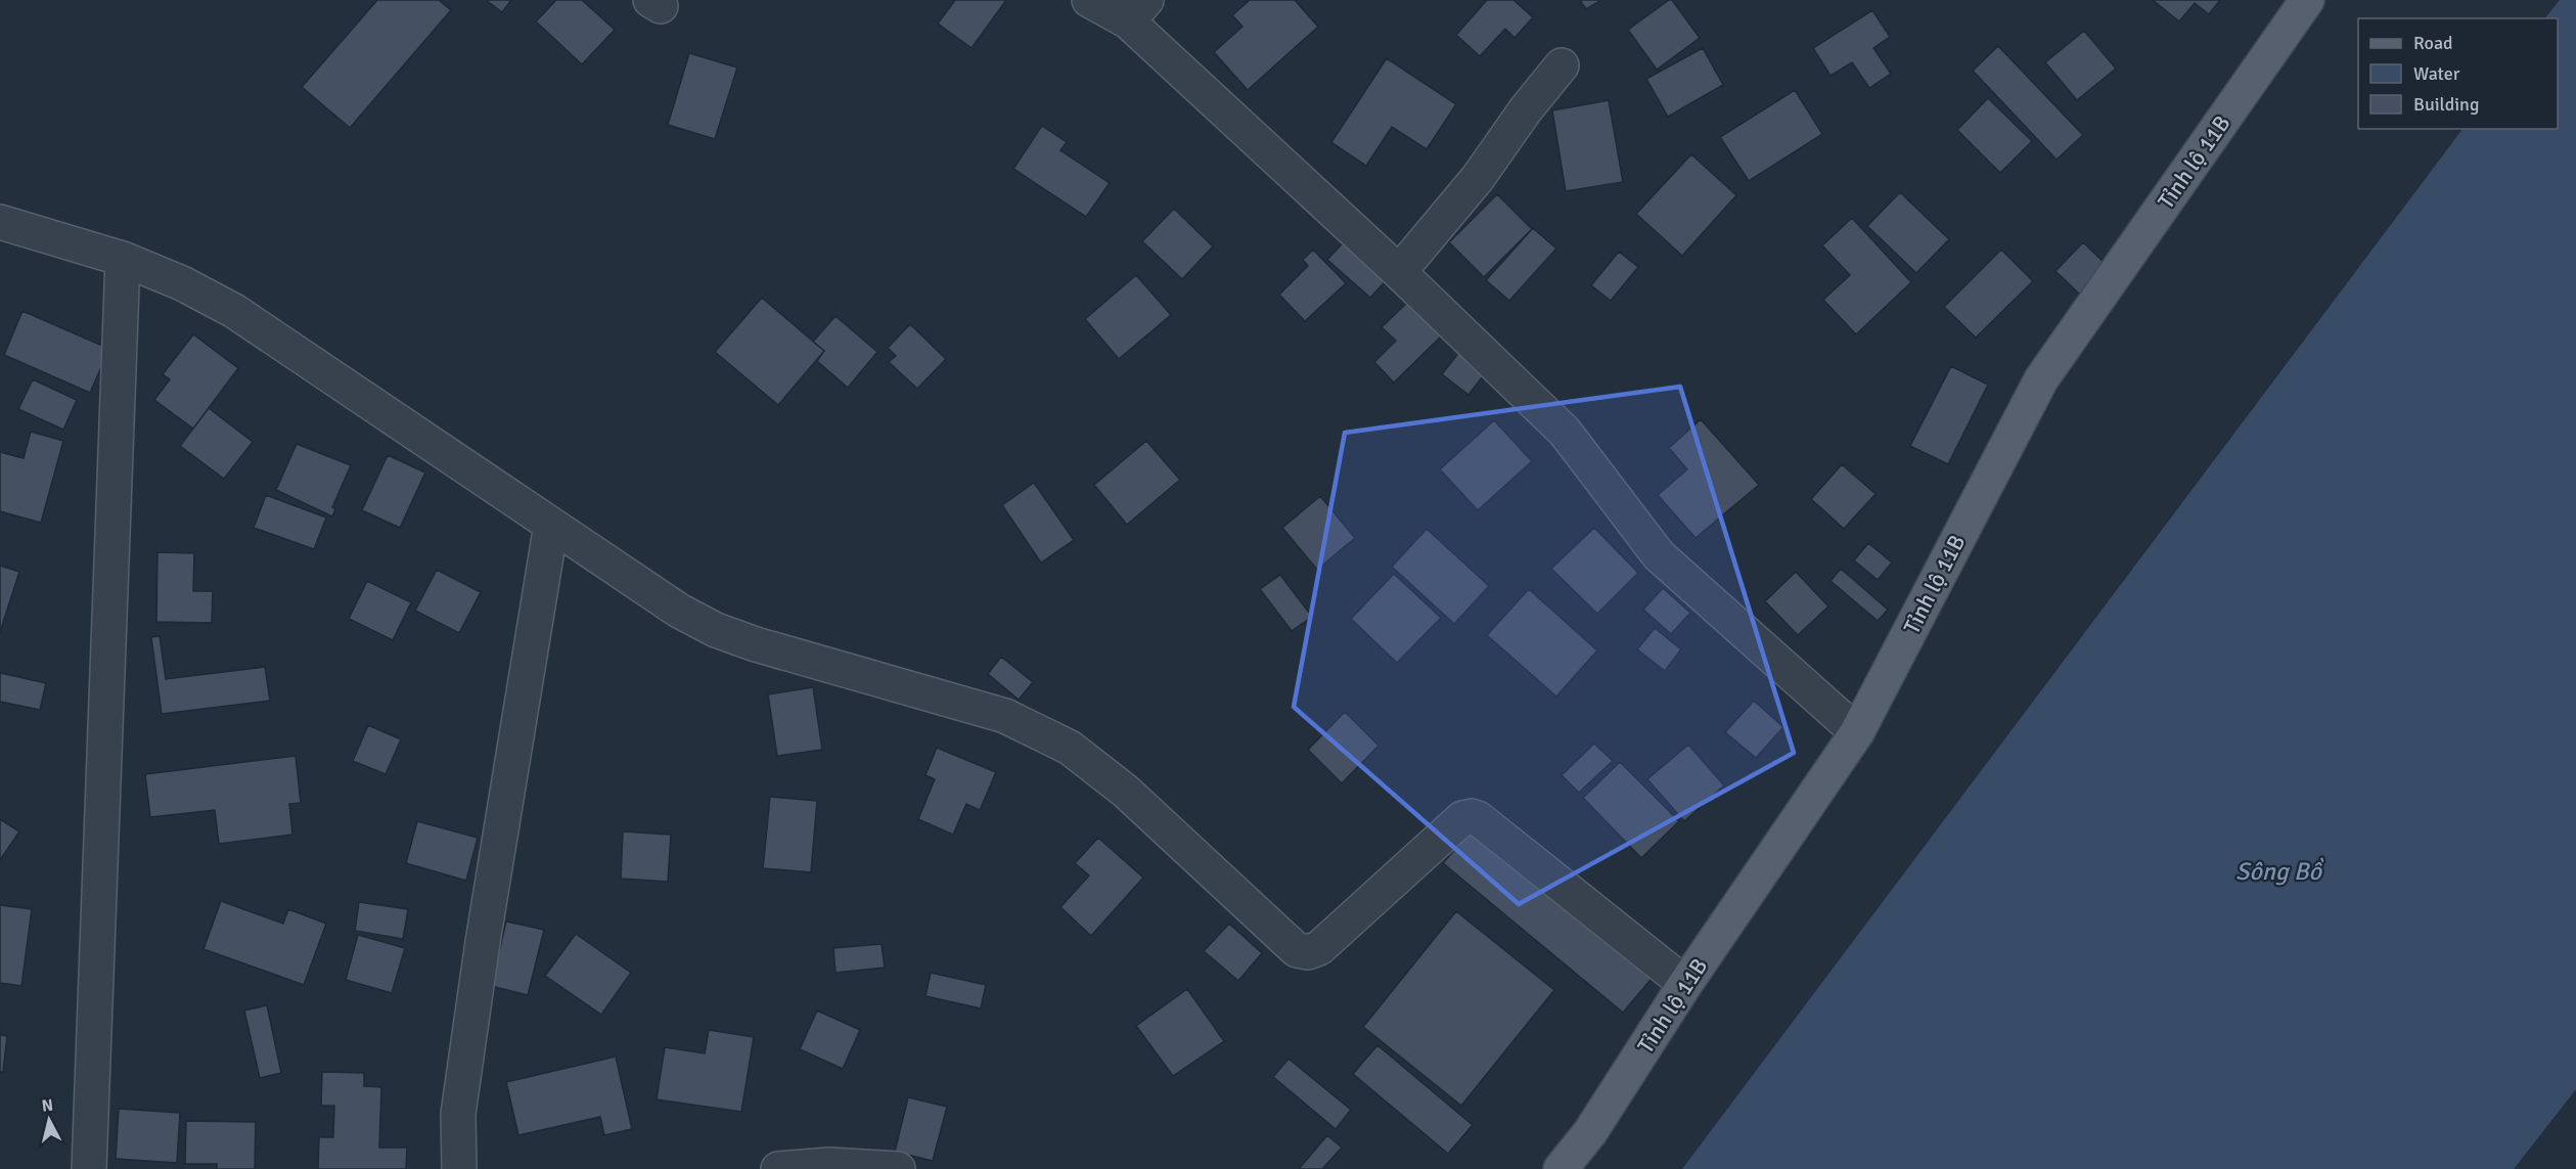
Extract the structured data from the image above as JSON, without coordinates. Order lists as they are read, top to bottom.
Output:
{
  "streets": {
    "main road": ["Tỉnh lộ 11B"]
  },
  "water": ["Sông Bồ"],
  "legend": ["Road", "Water", "Building"],
  "north": "top"
}
